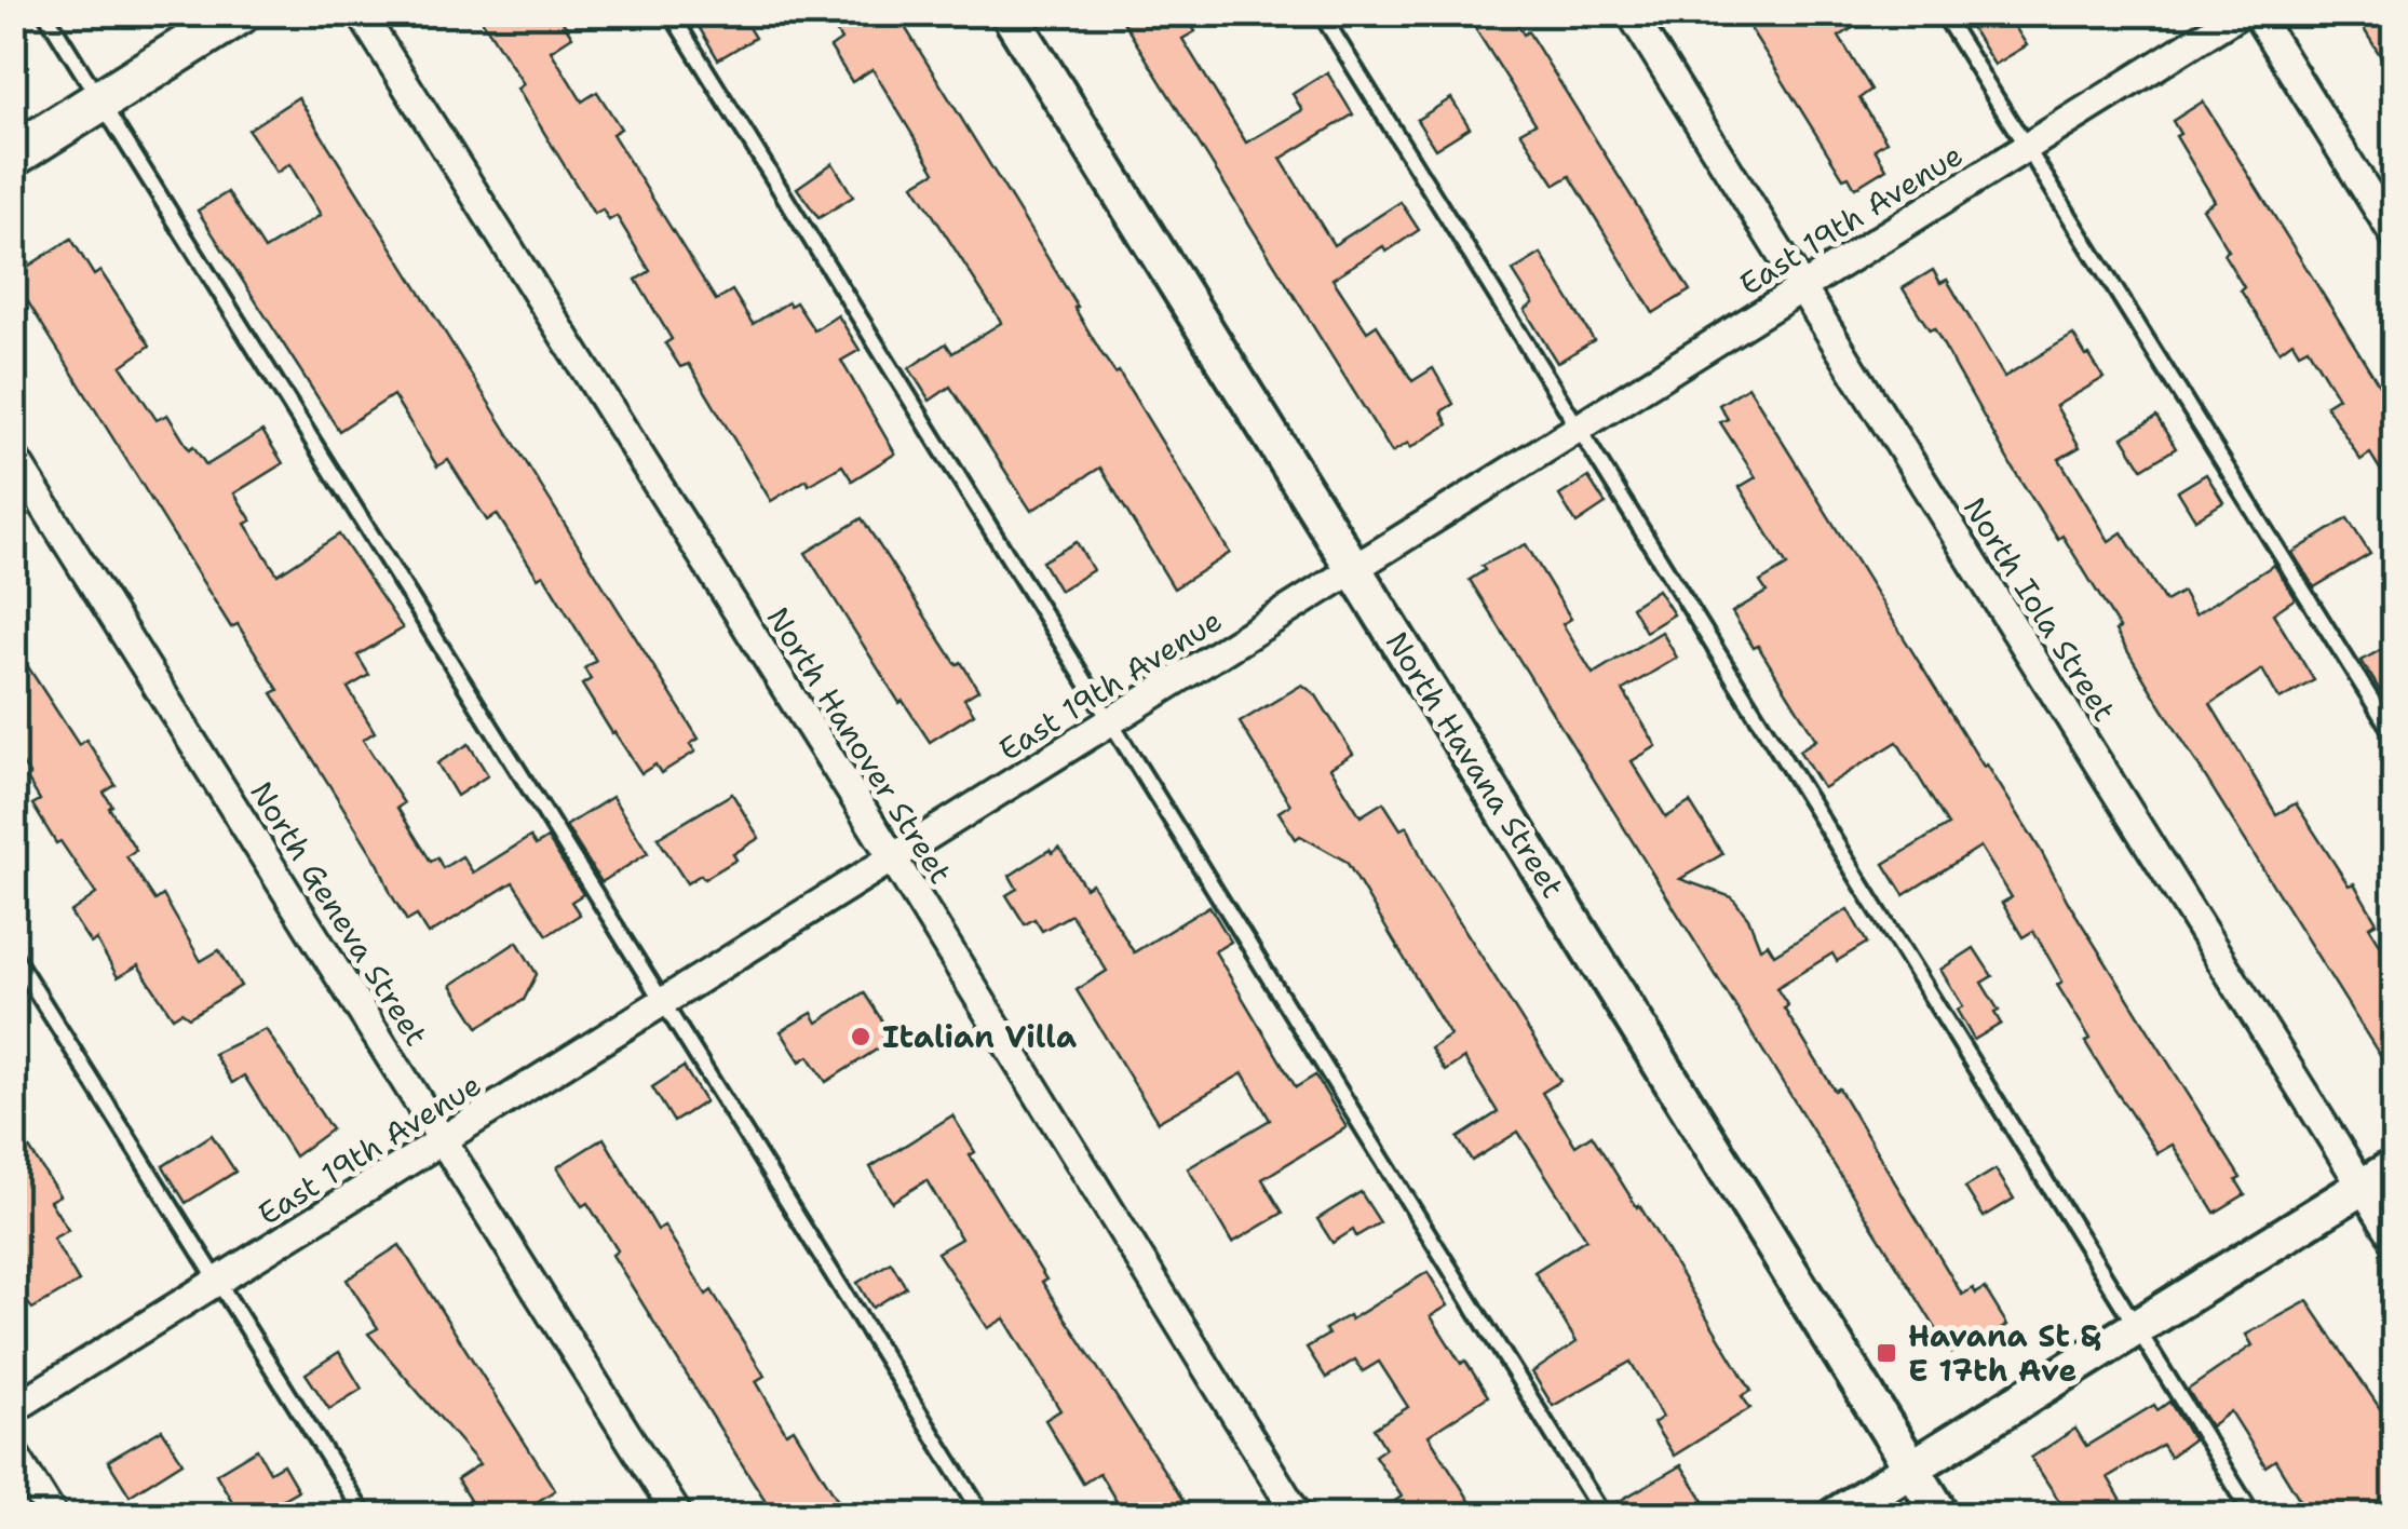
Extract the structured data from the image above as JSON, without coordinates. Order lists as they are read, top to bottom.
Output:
{
  "streets": {
    "street": [
      "East 19th Avenue",
      "North Iola Street",
      "North Hanover Street",
      "North Havana Street",
      "North Geneva Street"
    ]
  },
  "crossings": [
    ["East 19th Avenue", "North Iola Street"],
    ["East 19th Avenue", "North Hanover Street"],
    ["East 19th Avenue", "North Havana Street"],
    ["East 19th Avenue", "North Geneva Street"]
  ],
  "places": {
    "other": ["Italian Villa"],
    "transit": ["Havana St & E 17th Ave"]
  }
}
